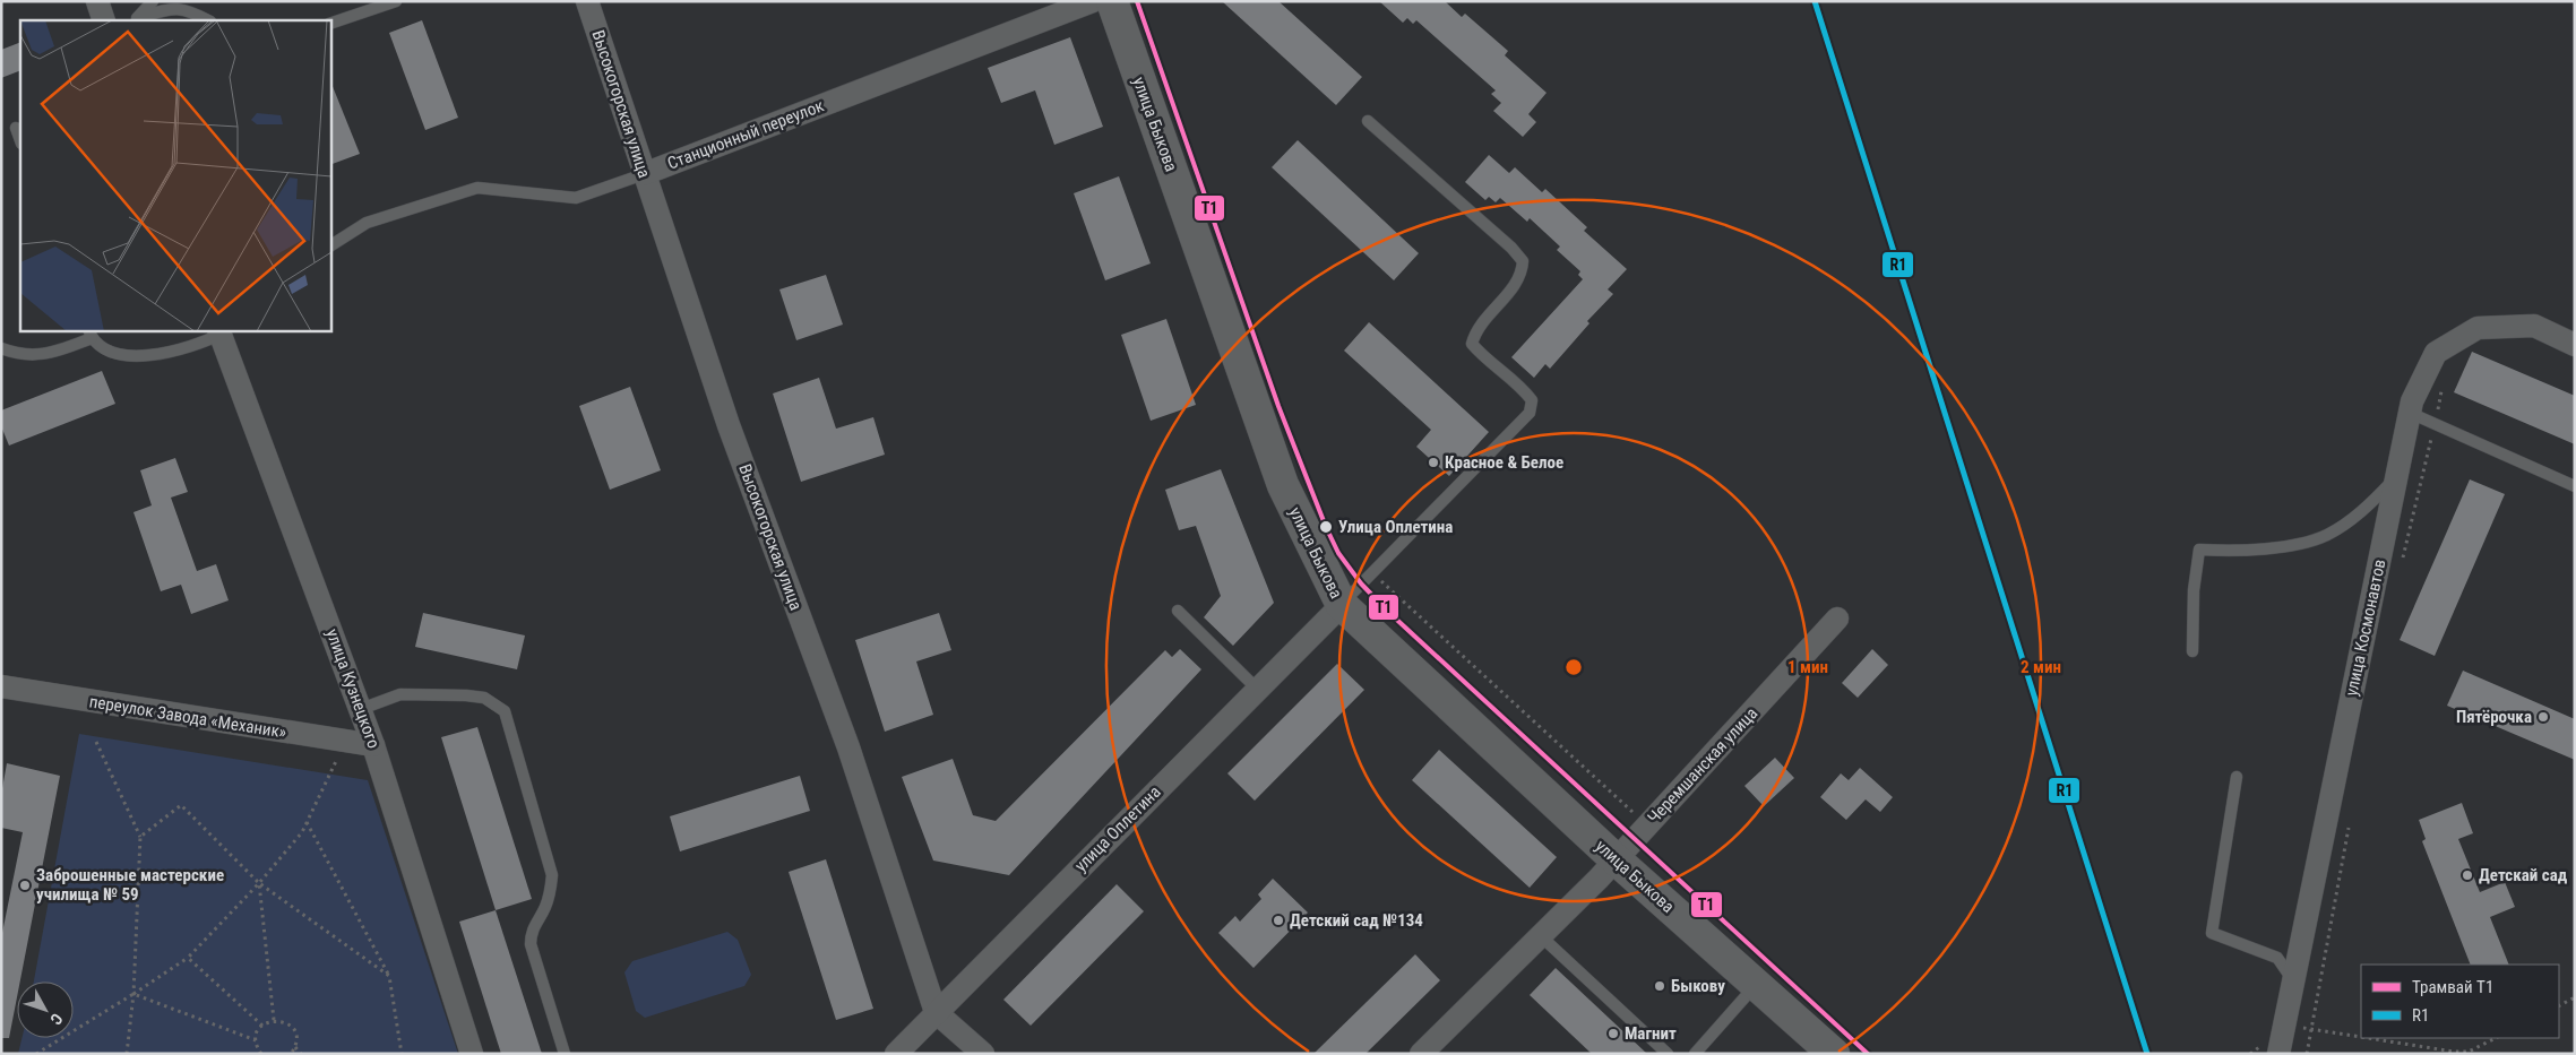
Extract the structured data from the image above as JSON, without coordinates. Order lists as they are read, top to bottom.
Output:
{
  "streets": {
    "street": [
      "Высокогорская улица",
      "улица Быкова",
      "Станционный переулок",
      "улица Космонавтов",
      "улица Кузнецкого",
      "переулок Завода «Механик»",
      "Черемшанская улица",
      "улица Оплетина"
    ]
  },
  "crossings": [
    ["Высокогорская улица", "Станционный переулок"],
    ["Высокогорская улица", "улица Оплетина"],
    ["улица Быкова", "Черемшанская улица"],
    ["улица Быкова", "улица Оплетина"],
    ["улица Кузнецкого", "переулок Завода «Механик»"]
  ],
  "places": [
    "Красное & Белое",
    "Улица Оплетина",
    "Пятёрочка",
    "Детскай сад",
    "Заброшенные мастерские училища № 59",
    "Детский сад №134",
    "Быкову",
    "Магнит"
  ],
  "lines": ["tram line T1", "transit line R1"],
  "legend": ["Трамвай T1", "R1"],
  "north": "bottom right",
  "rings": ["1 мин", "2 мин"]
}
